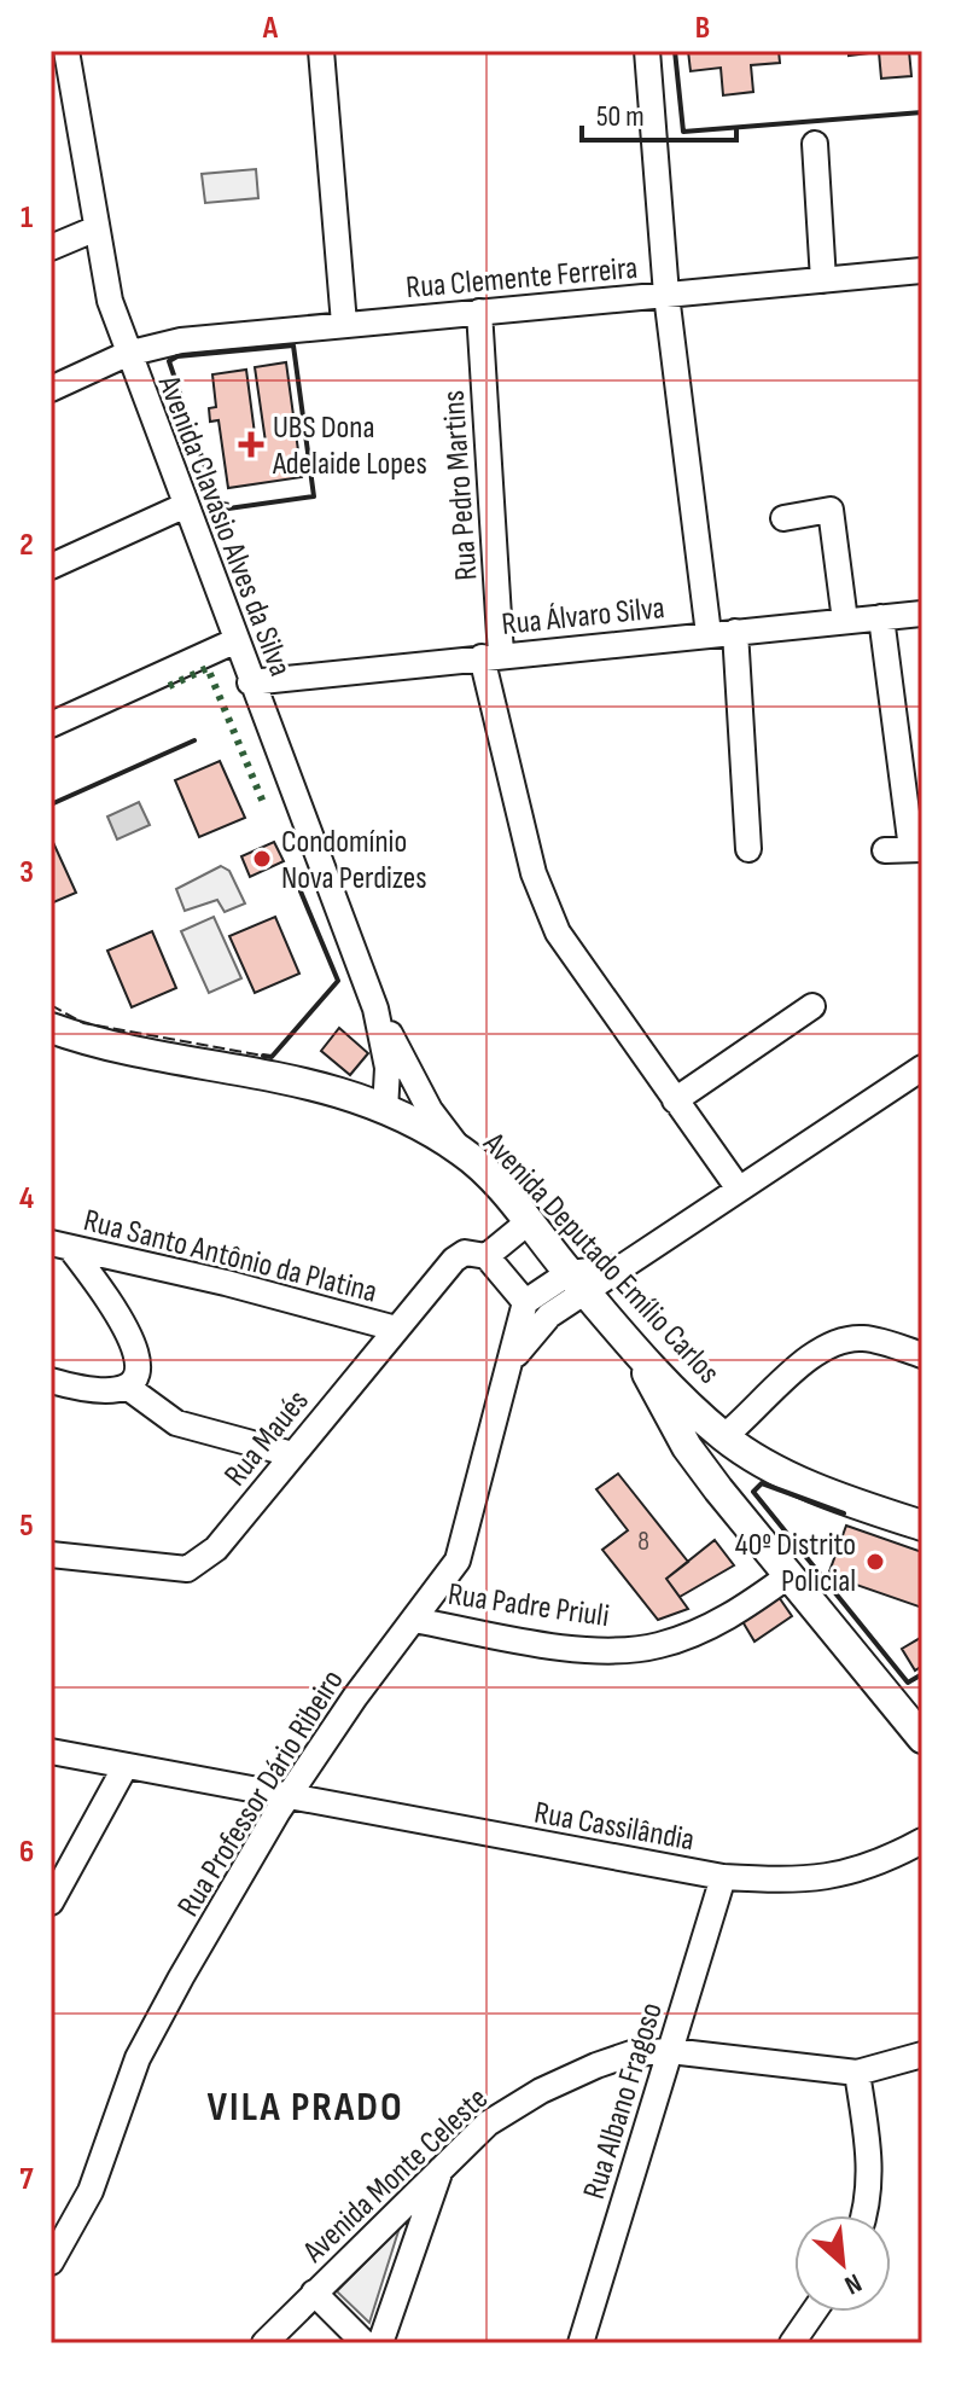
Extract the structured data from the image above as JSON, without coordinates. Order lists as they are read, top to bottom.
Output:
{
  "streets": {
    "main road": ["Avenida Deputado Emílio Carlos"],
    "street": [
      "Rua Clemente Ferreira",
      "Rua Pedro Martins",
      "Avenida Clavásio Alves da Silva",
      "Rua Álvaro Silva",
      "Rua Santo Antônio da Platina",
      "Rua Maués",
      "Rua Padre Priuli",
      "Rua Professor Dário Ribeiro",
      "Rua Cassilândia",
      "Rua Albano Fragoso",
      "Avenida Monte Celeste"
    ]
  },
  "crossings": [
    ["Rua Clemente Ferreira", "Rua Pedro Martins"],
    ["Rua Clemente Ferreira", "Avenida Clavásio Alves da Silva"],
    ["Rua Pedro Martins", "Rua Álvaro Silva"],
    ["Avenida Clavásio Alves da Silva", "Rua Álvaro Silva"],
    ["Avenida Clavásio Alves da Silva", "Avenida Deputado Emílio Carlos"],
    ["Rua Santo Antônio da Platina", "Rua Maués"],
    ["Avenida Deputado Emílio Carlos", "Rua Maués"],
    ["Avenida Deputado Emílio Carlos", "Rua Professor Dário Ribeiro"],
    ["Rua Padre Priuli", "Rua Professor Dário Ribeiro"],
    ["Rua Professor Dário Ribeiro", "Rua Cassilândia"],
    ["Rua Cassilândia", "Rua Albano Fragoso"],
    ["Rua Albano Fragoso", "Avenida Monte Celeste"]
  ],
  "districts": ["VILA PRADO"],
  "places": {
    "health": ["UBS Dona Adelaide Lopes"],
    "other": ["Condomínio Nova Perdizes", "40º Distrito Policial"]
  },
  "house_numbers": ["8"],
  "scale_bar": "50 m",
  "north": "bottom right",
  "grid": {
    "columns": ["A", "B"],
    "rows": [
      "1",
      "2",
      "3",
      "4",
      "5",
      "6",
      "7"
    ]
  }
}
